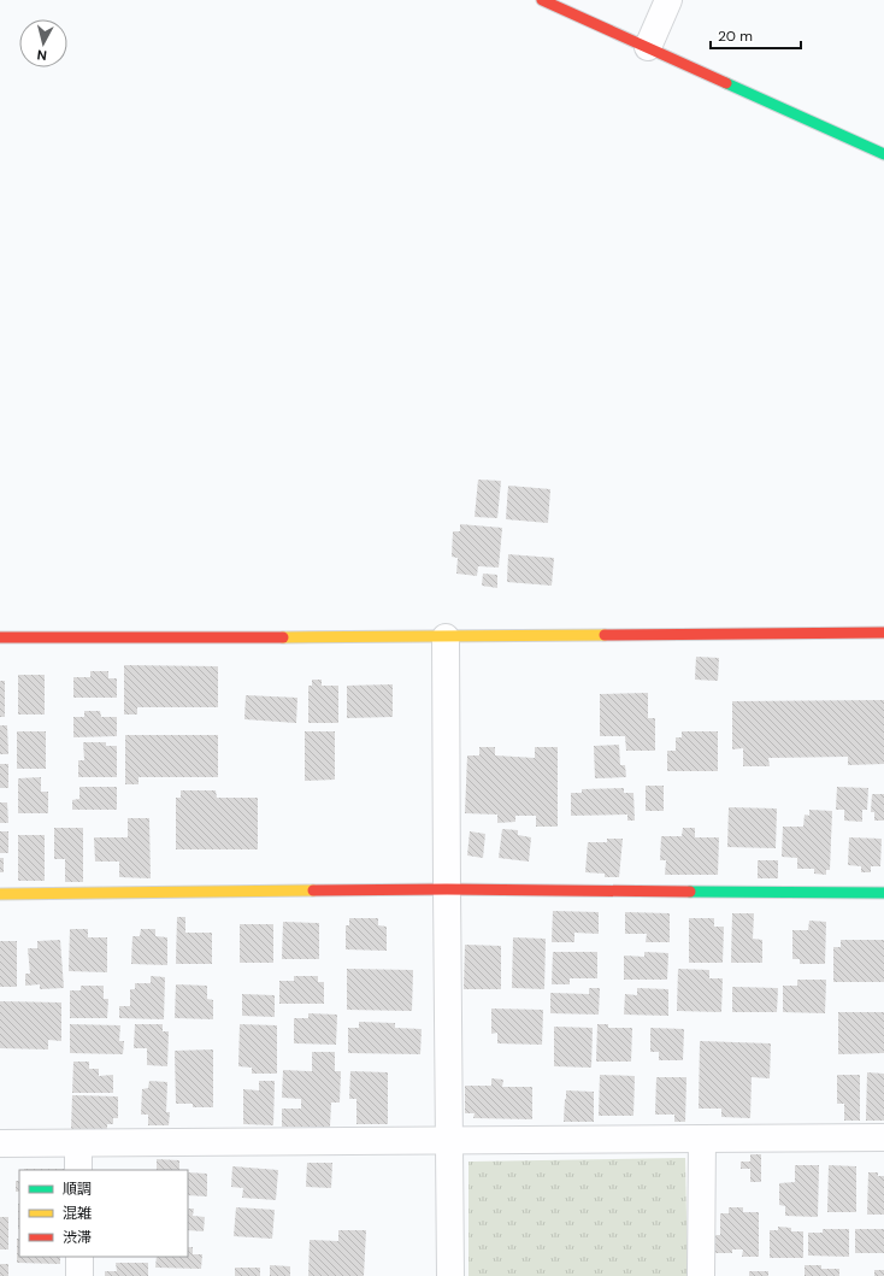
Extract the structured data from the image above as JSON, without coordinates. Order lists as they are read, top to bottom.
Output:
{
  "legend": ["順調", "混雑", "渋滞"],
  "scale_bar": "20 m",
  "north": "bottom"
}
